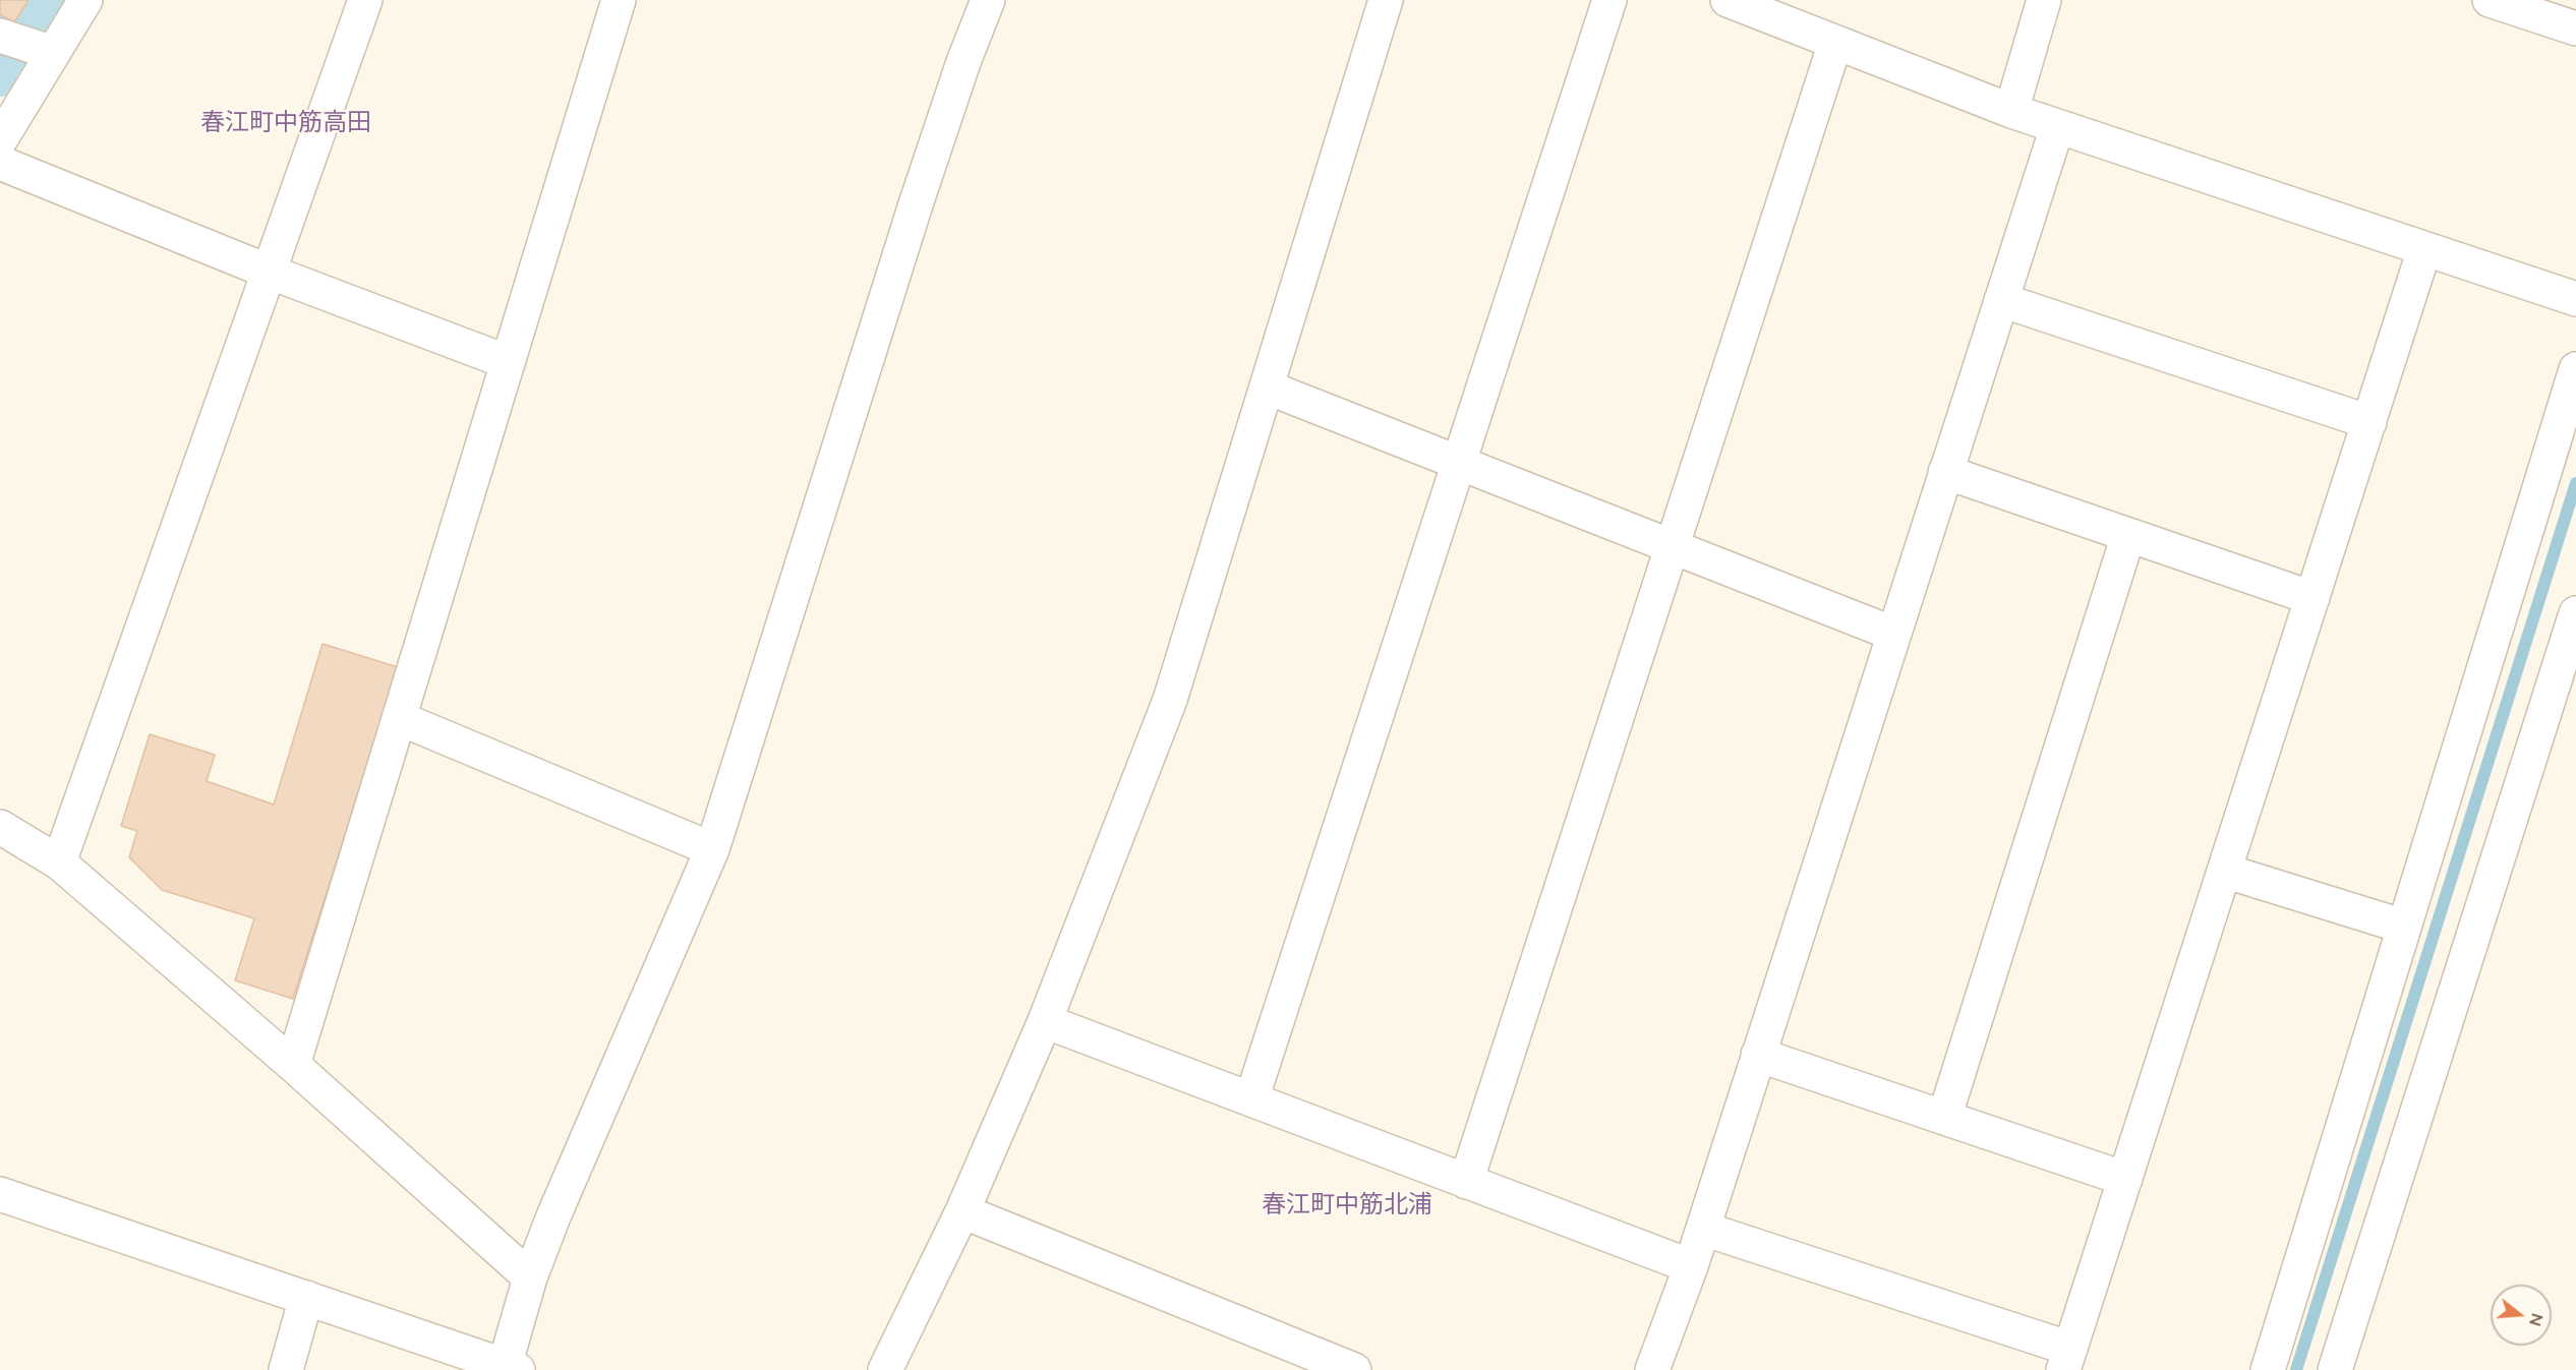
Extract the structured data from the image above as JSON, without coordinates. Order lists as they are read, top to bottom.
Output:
{
  "districts": ["春江町中筋高田", "春江町中筋北浦"],
  "north": "right"
}
